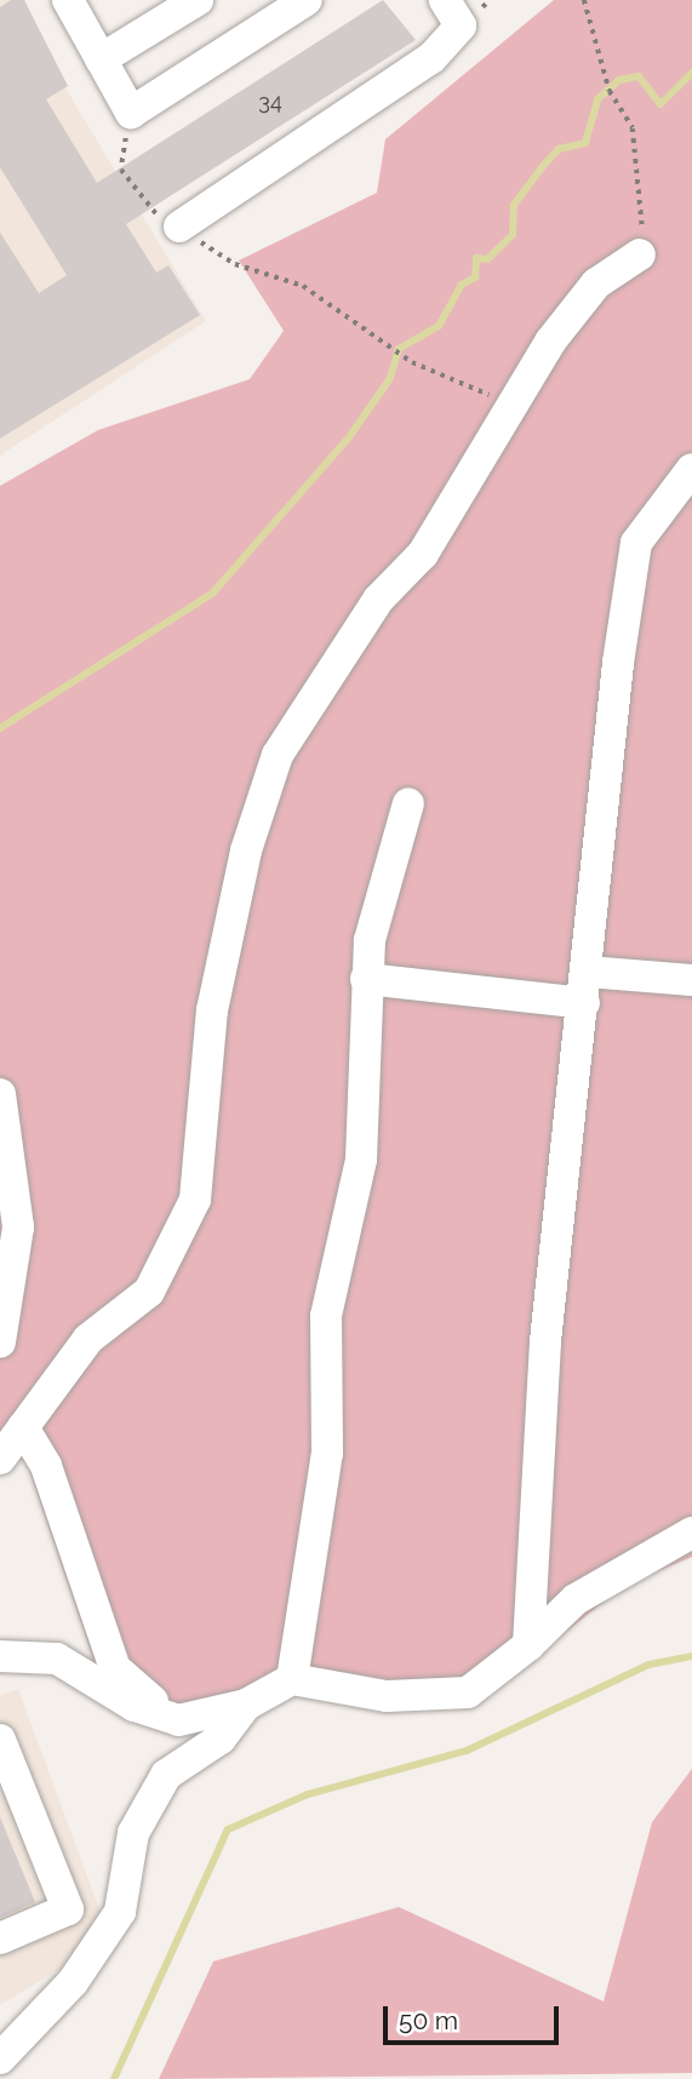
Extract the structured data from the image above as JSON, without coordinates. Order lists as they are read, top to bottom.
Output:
{
  "house_numbers": ["34"],
  "scale_bar": "50 m"
}
